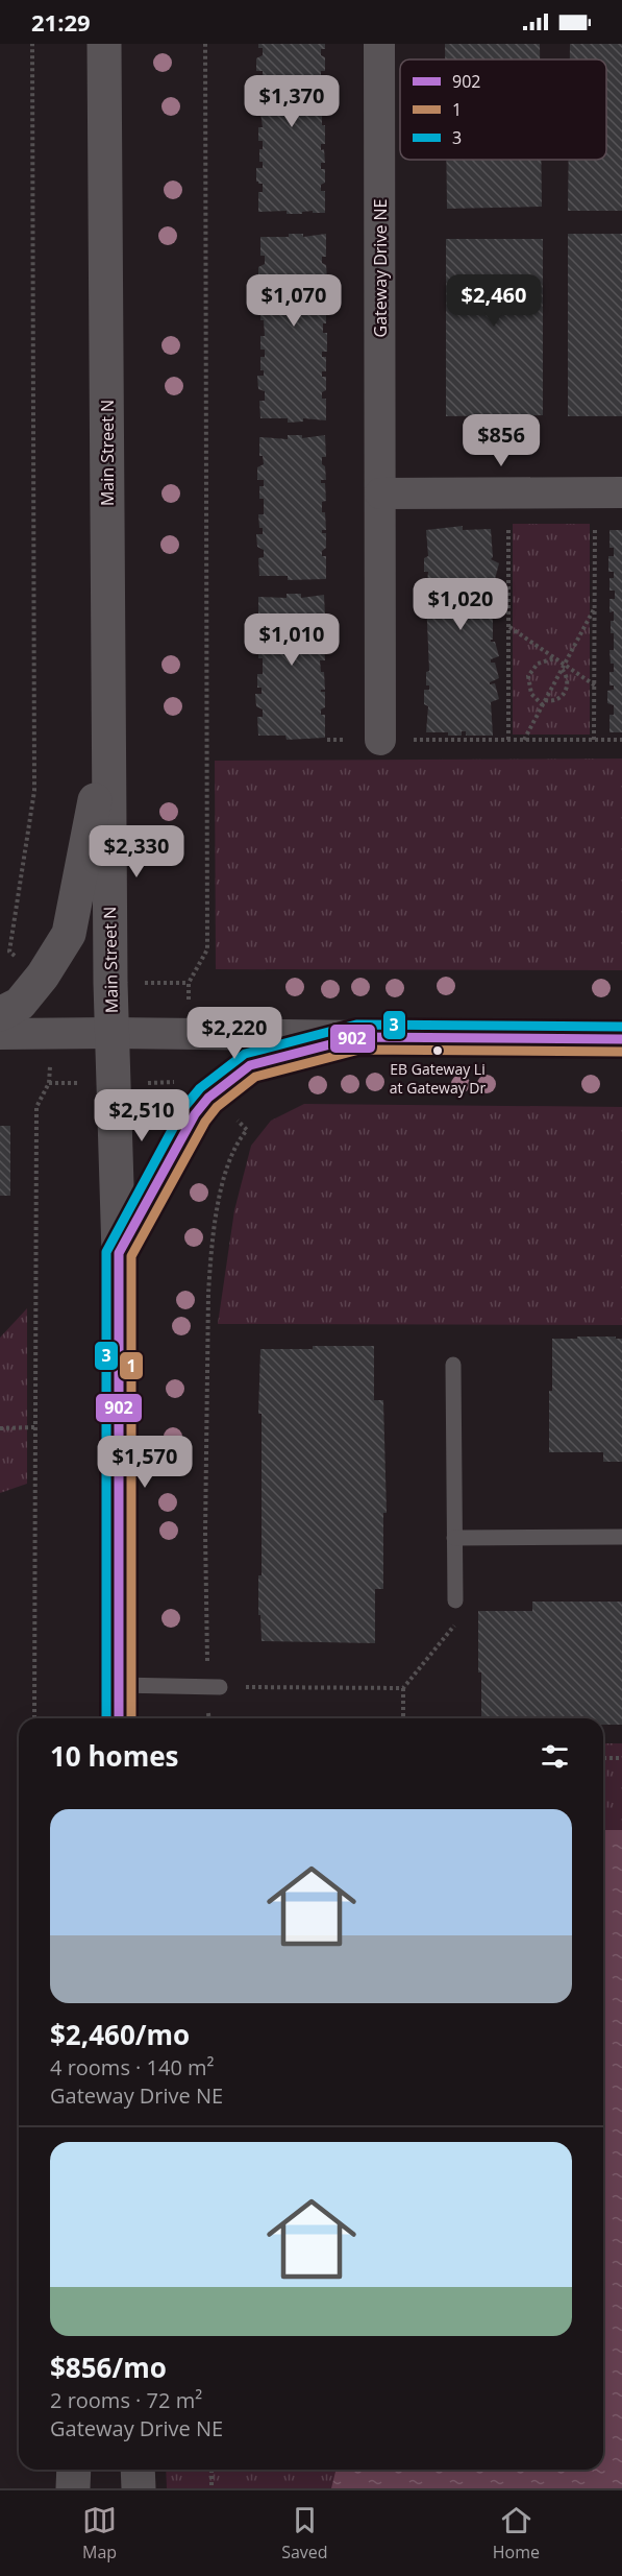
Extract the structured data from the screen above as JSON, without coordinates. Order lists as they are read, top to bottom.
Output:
{
  "streets": {
    "street": ["Gateway Drive NE", "Main Street N"]
  },
  "places": ["EB Gateway Li at Gateway Dr"],
  "lines": ["transit line 3", "transit line 902", "transit line 1"],
  "legend": ["902", "1", "3"],
  "page": {
    "status": "21:29",
    "price": [
      "$1,370",
      "$1,070",
      "$2,460",
      "$856",
      "$1,020",
      "$1,010",
      "$2,330",
      "$2,220",
      "$2,510",
      "$1,570"
    ],
    "heading": "10 homes",
    "list": [
      {
        "name": "$2,460/mo",
        "note": "4 rooms · 140 m² · Gateway Drive NE"
      },
      {
        "name": "$856/mo",
        "note": "2 rooms · 72 m² · Gateway Drive NE"
      }
    ],
    "tabs": ["Map", "Saved", "Home"]
  }
}
